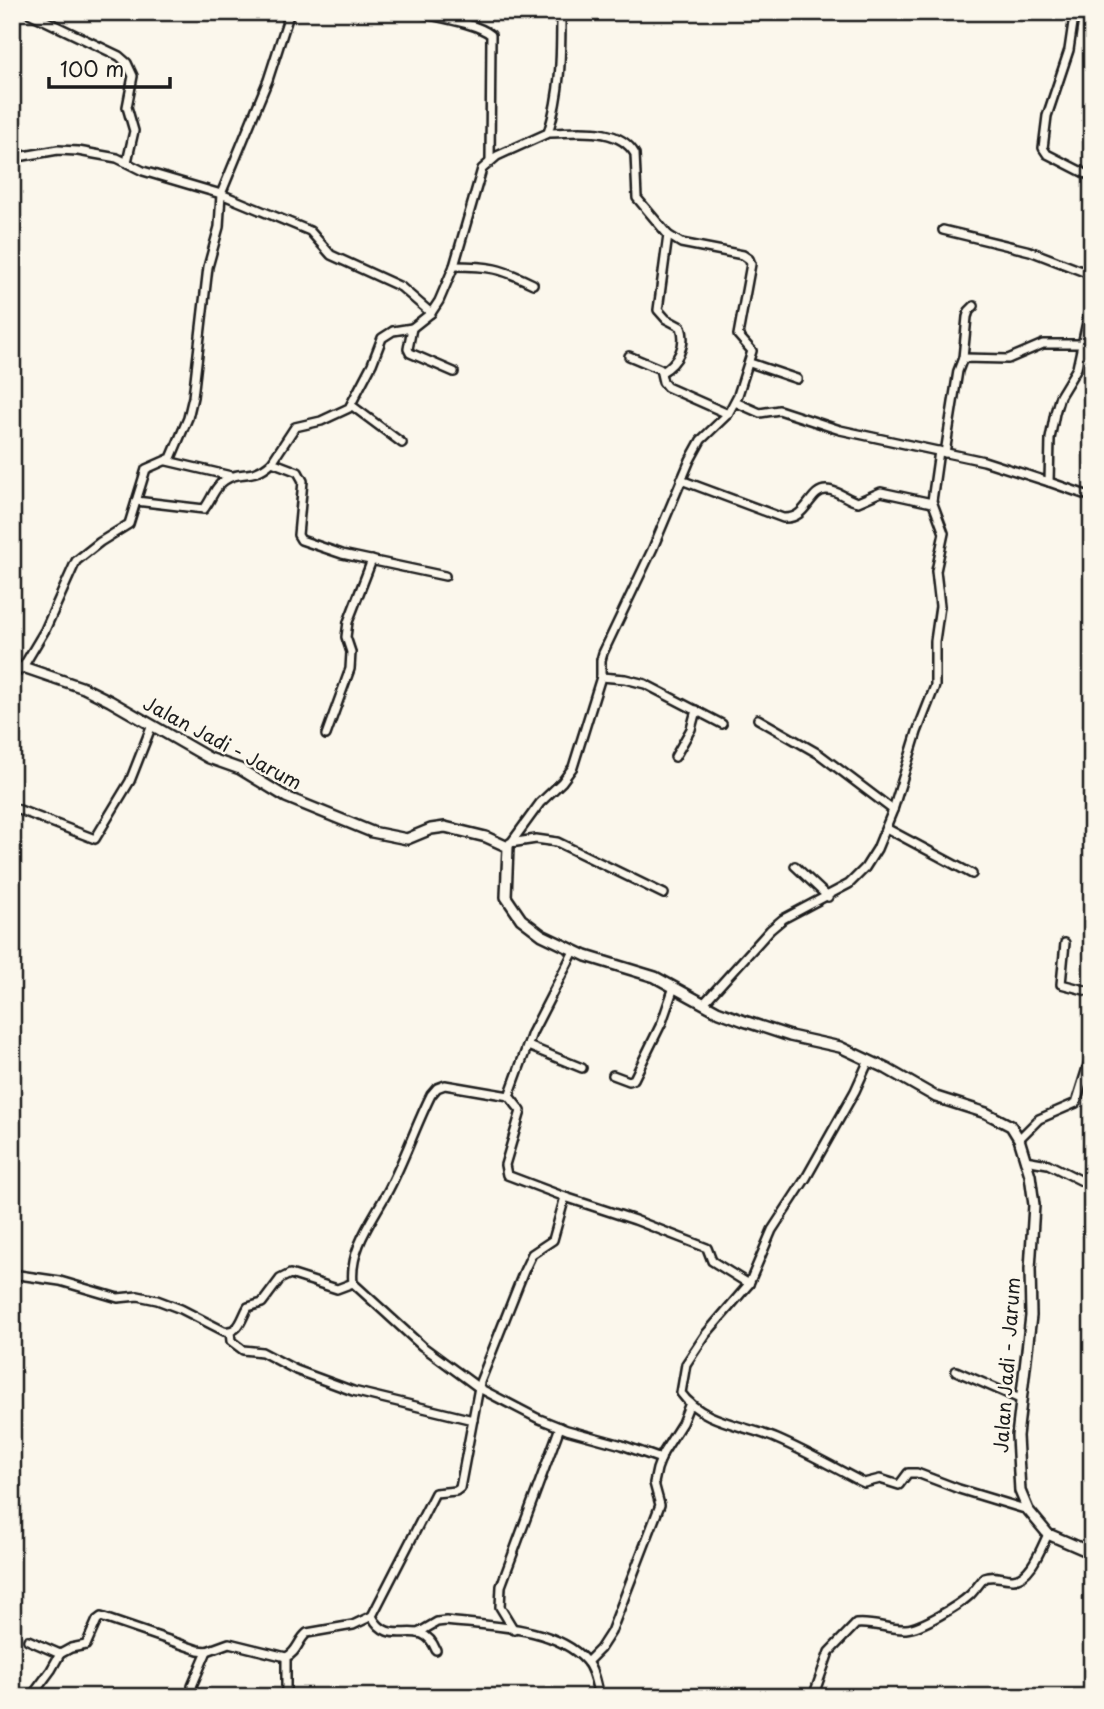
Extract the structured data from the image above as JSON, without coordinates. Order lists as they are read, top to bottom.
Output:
{
  "streets": {
    "street": ["Jalan Jadi - Jarum"]
  },
  "scale_bar": "100 m"
}
